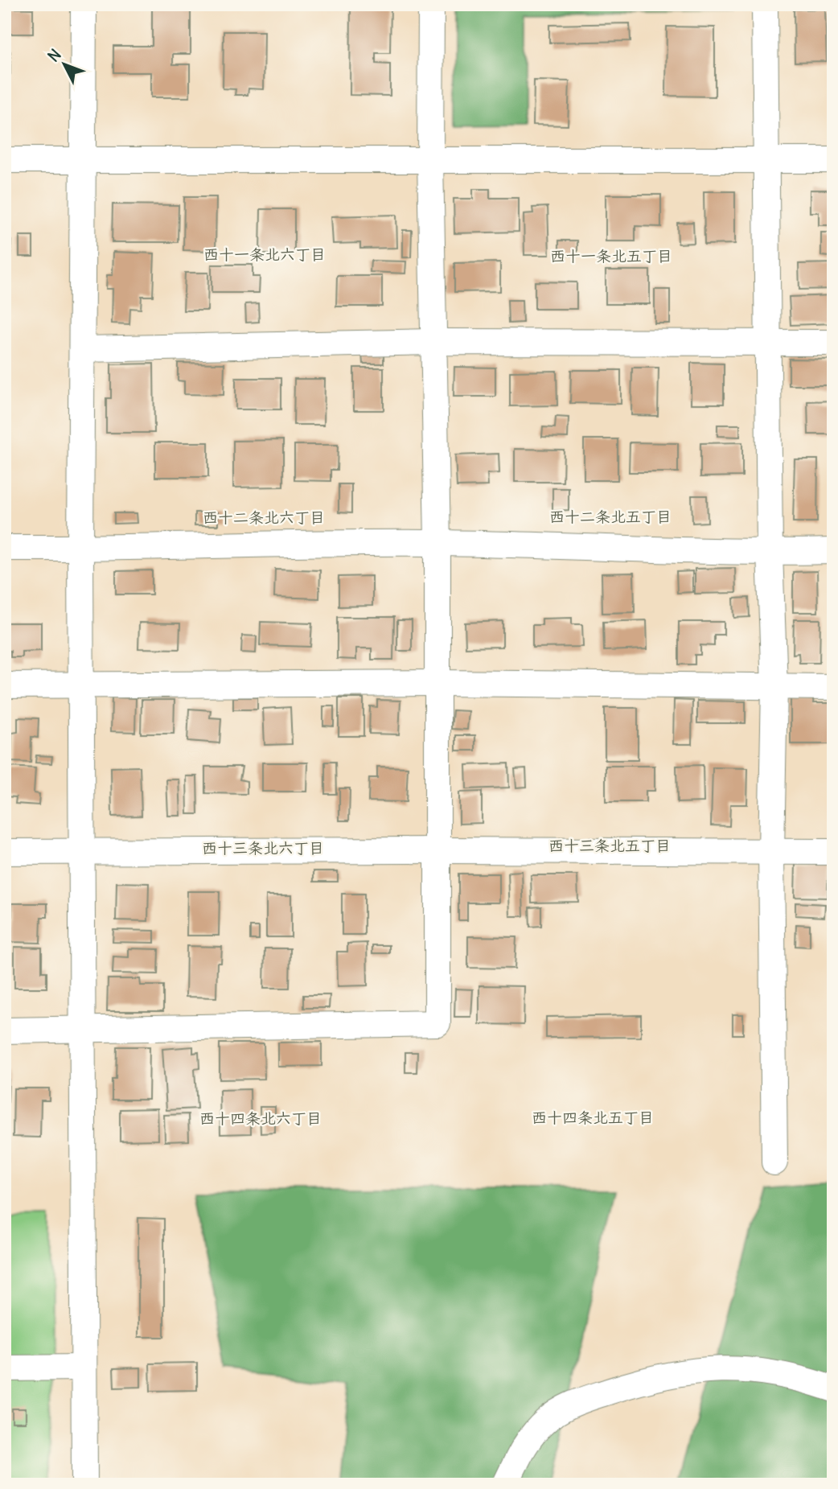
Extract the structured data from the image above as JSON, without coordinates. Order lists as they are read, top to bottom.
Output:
{
  "districts": [
    "西十一条北六丁目",
    "西十一条北五丁目",
    "西十二条北五丁目",
    "西十二条北六丁目",
    "西十三条北五丁目",
    "西十三条北六丁目",
    "西十四条北五丁目",
    "西十四条北六丁目"
  ],
  "north": "top left"
}
